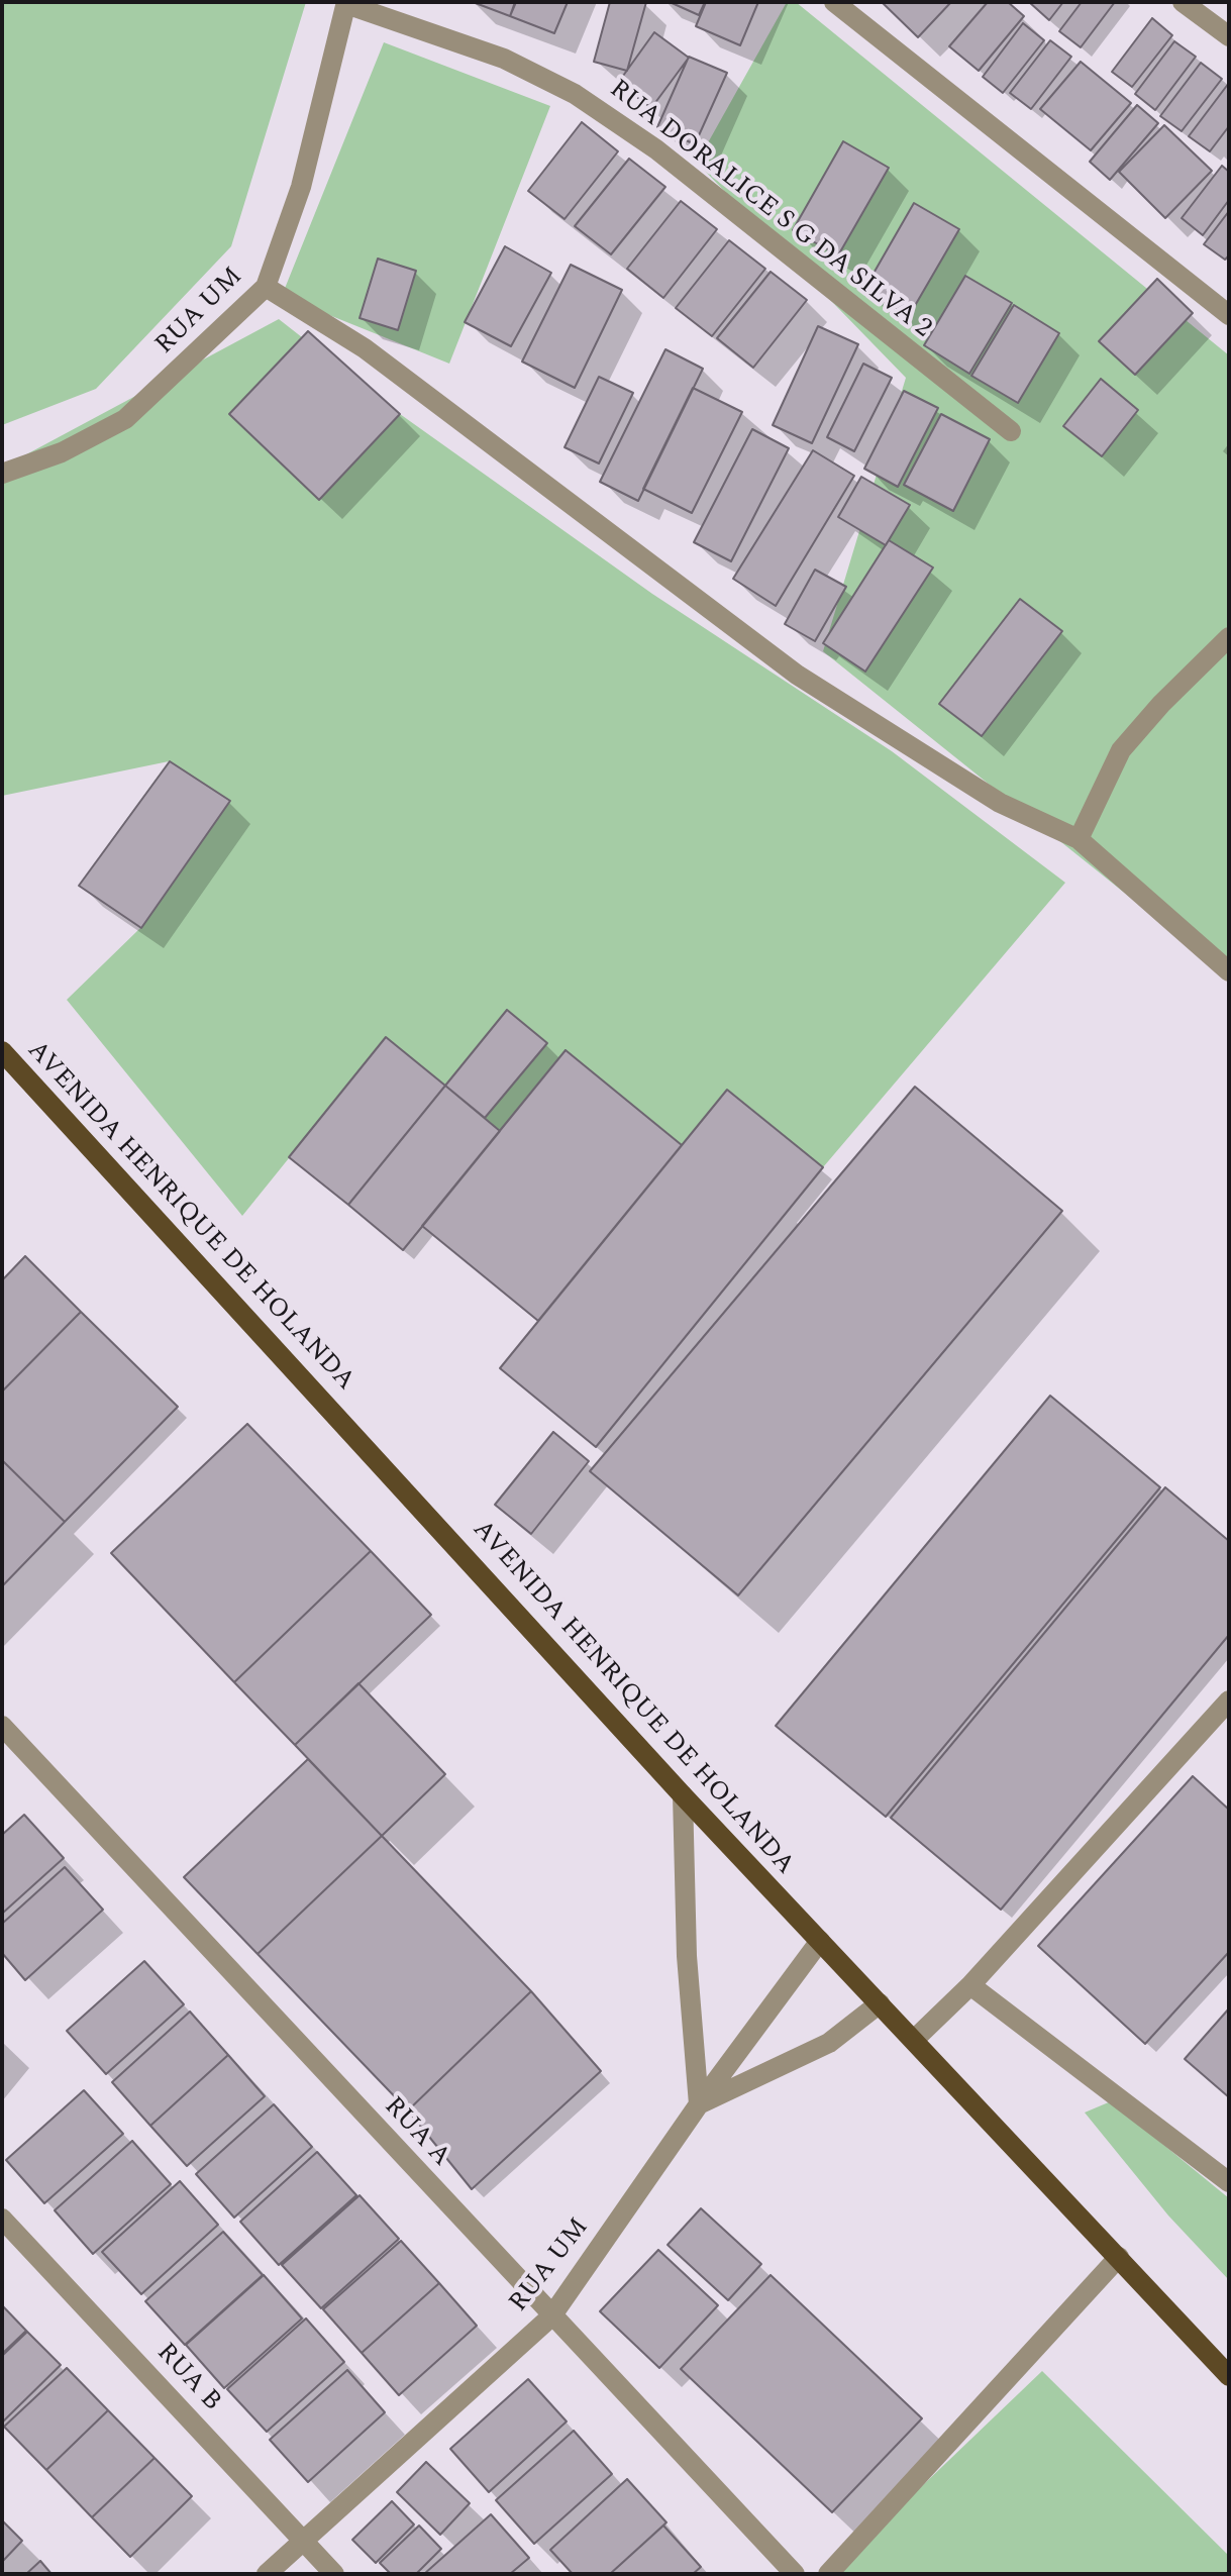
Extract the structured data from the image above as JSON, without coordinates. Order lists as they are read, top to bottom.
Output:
{
  "streets": {
    "main road": ["AVENIDA HENRIQUE DE HOLANDA"],
    "street": [
      "RUA DORALICE S G DA SILVA 2",
      "RUA UM",
      "RUA A",
      "RUA B"
    ]
  },
  "crossings": [
    ["RUA DORALICE S G DA SILVA 2", "RUA UM"],
    ["RUA UM", "AVENIDA HENRIQUE DE HOLANDA"],
    ["RUA UM", "RUA A"],
    ["RUA UM", "RUA B"]
  ]
}
